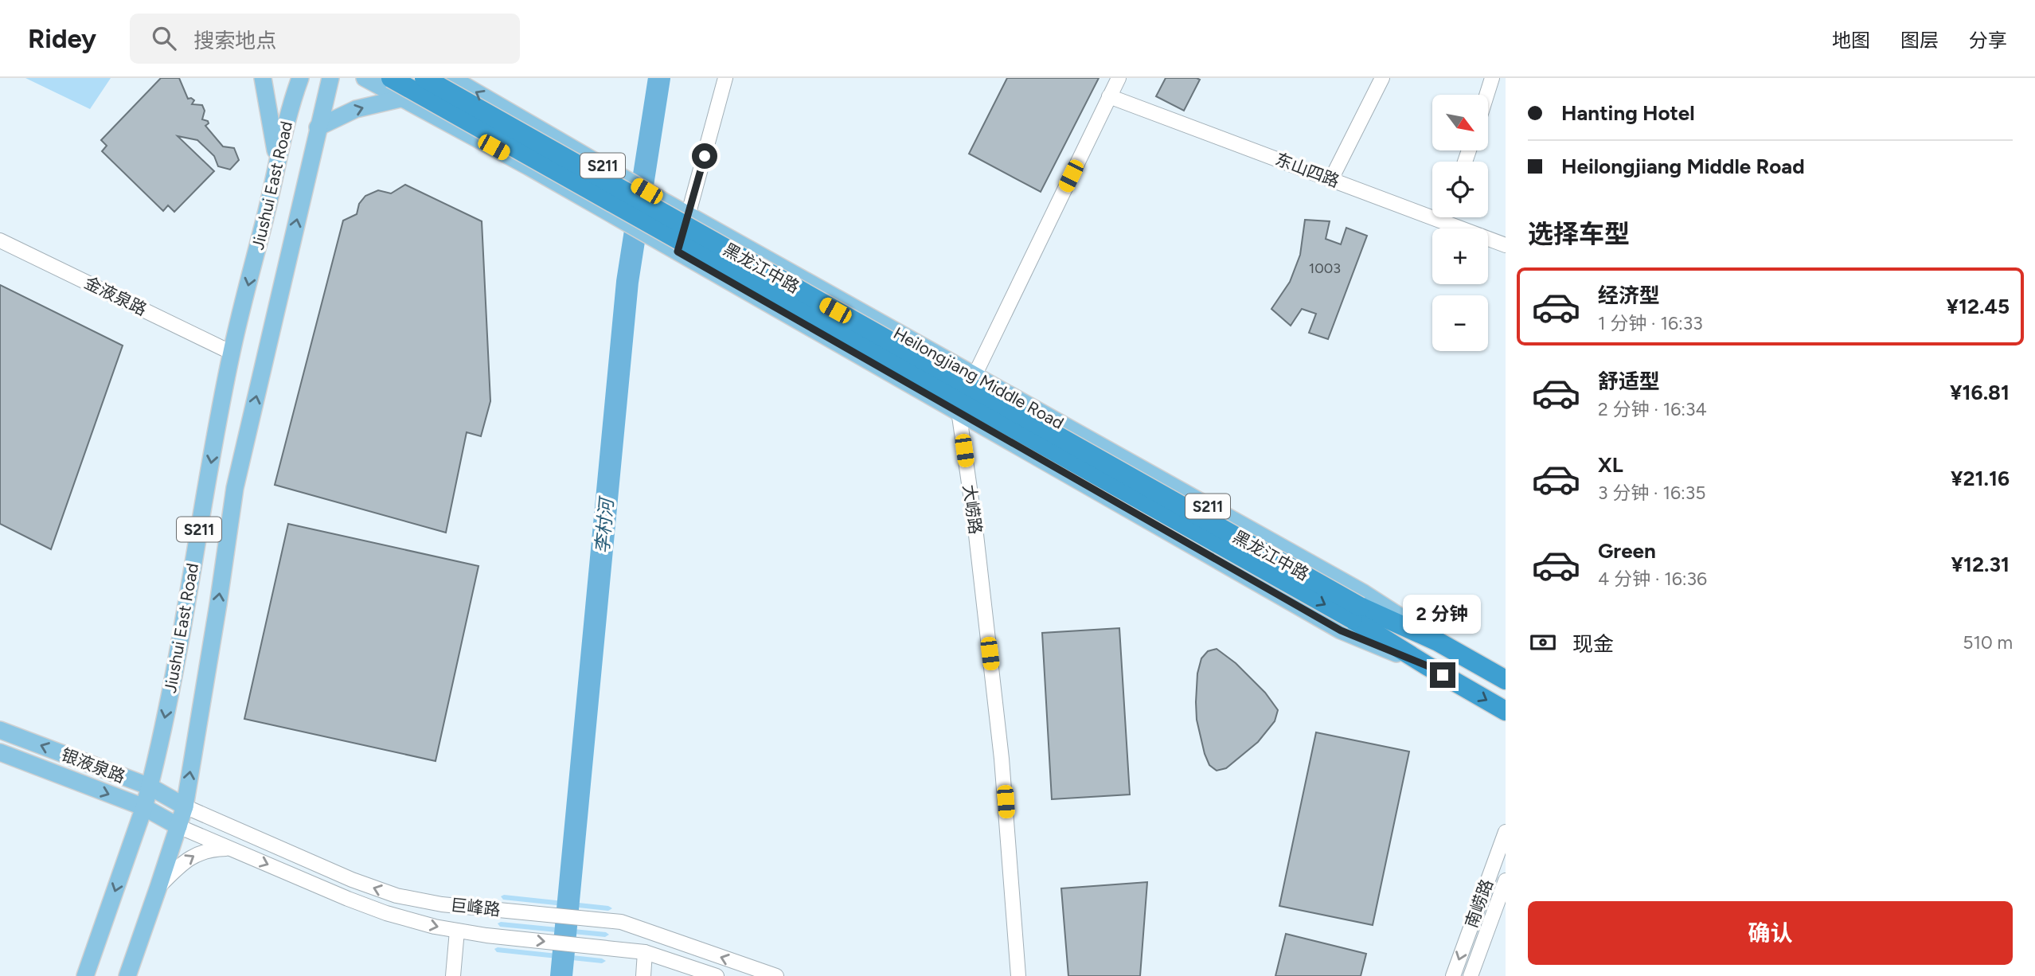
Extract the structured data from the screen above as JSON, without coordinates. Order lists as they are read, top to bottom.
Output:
{
  "streets": {
    "highway": ["S211", "黑龙江中路", "Heilongjiang Middle Road"],
    "main road": ["Jiushui East Road", "银液泉路"],
    "street": [
      "东山四路",
      "金液泉路",
      "大崂路",
      "南崂路",
      "巨峰路"
    ]
  },
  "crossings": [
    ["S211", "大崂路"],
    ["Jiushui East Road", "金液泉路"],
    ["Jiushui East Road", "银液泉路"],
    ["Jiushui East Road", "巨峰路"],
    ["银液泉路", "巨峰路"]
  ],
  "water": ["李村河"],
  "house_numbers": ["1003"],
  "north": "bottom right",
  "page": {
    "header": "Ridey",
    "search": "搜索地点",
    "nav": ["地图", "图层", "分享"],
    "banner": ["Hanting Hotel", "Heilongjiang Middle Road"],
    "map_buttons": ["+", "−"],
    "heading": "选择车型",
    "list": [
      {
        "name": "经济型",
        "note": "1 分钟 · 16:33",
        "value": "¥12.45"
      },
      {
        "name": "舒适型",
        "note": "2 分钟 · 16:34",
        "value": "¥16.81"
      },
      {
        "name": "XL",
        "note": "3 分钟 · 16:35",
        "value": "¥21.16"
      },
      {
        "name": "Green",
        "note": "4 分钟 · 16:36",
        "value": "¥12.31"
      }
    ],
    "bubble": "2 分钟",
    "pay": ["现金", "510 m"],
    "buttons": "确认"
  }
}
